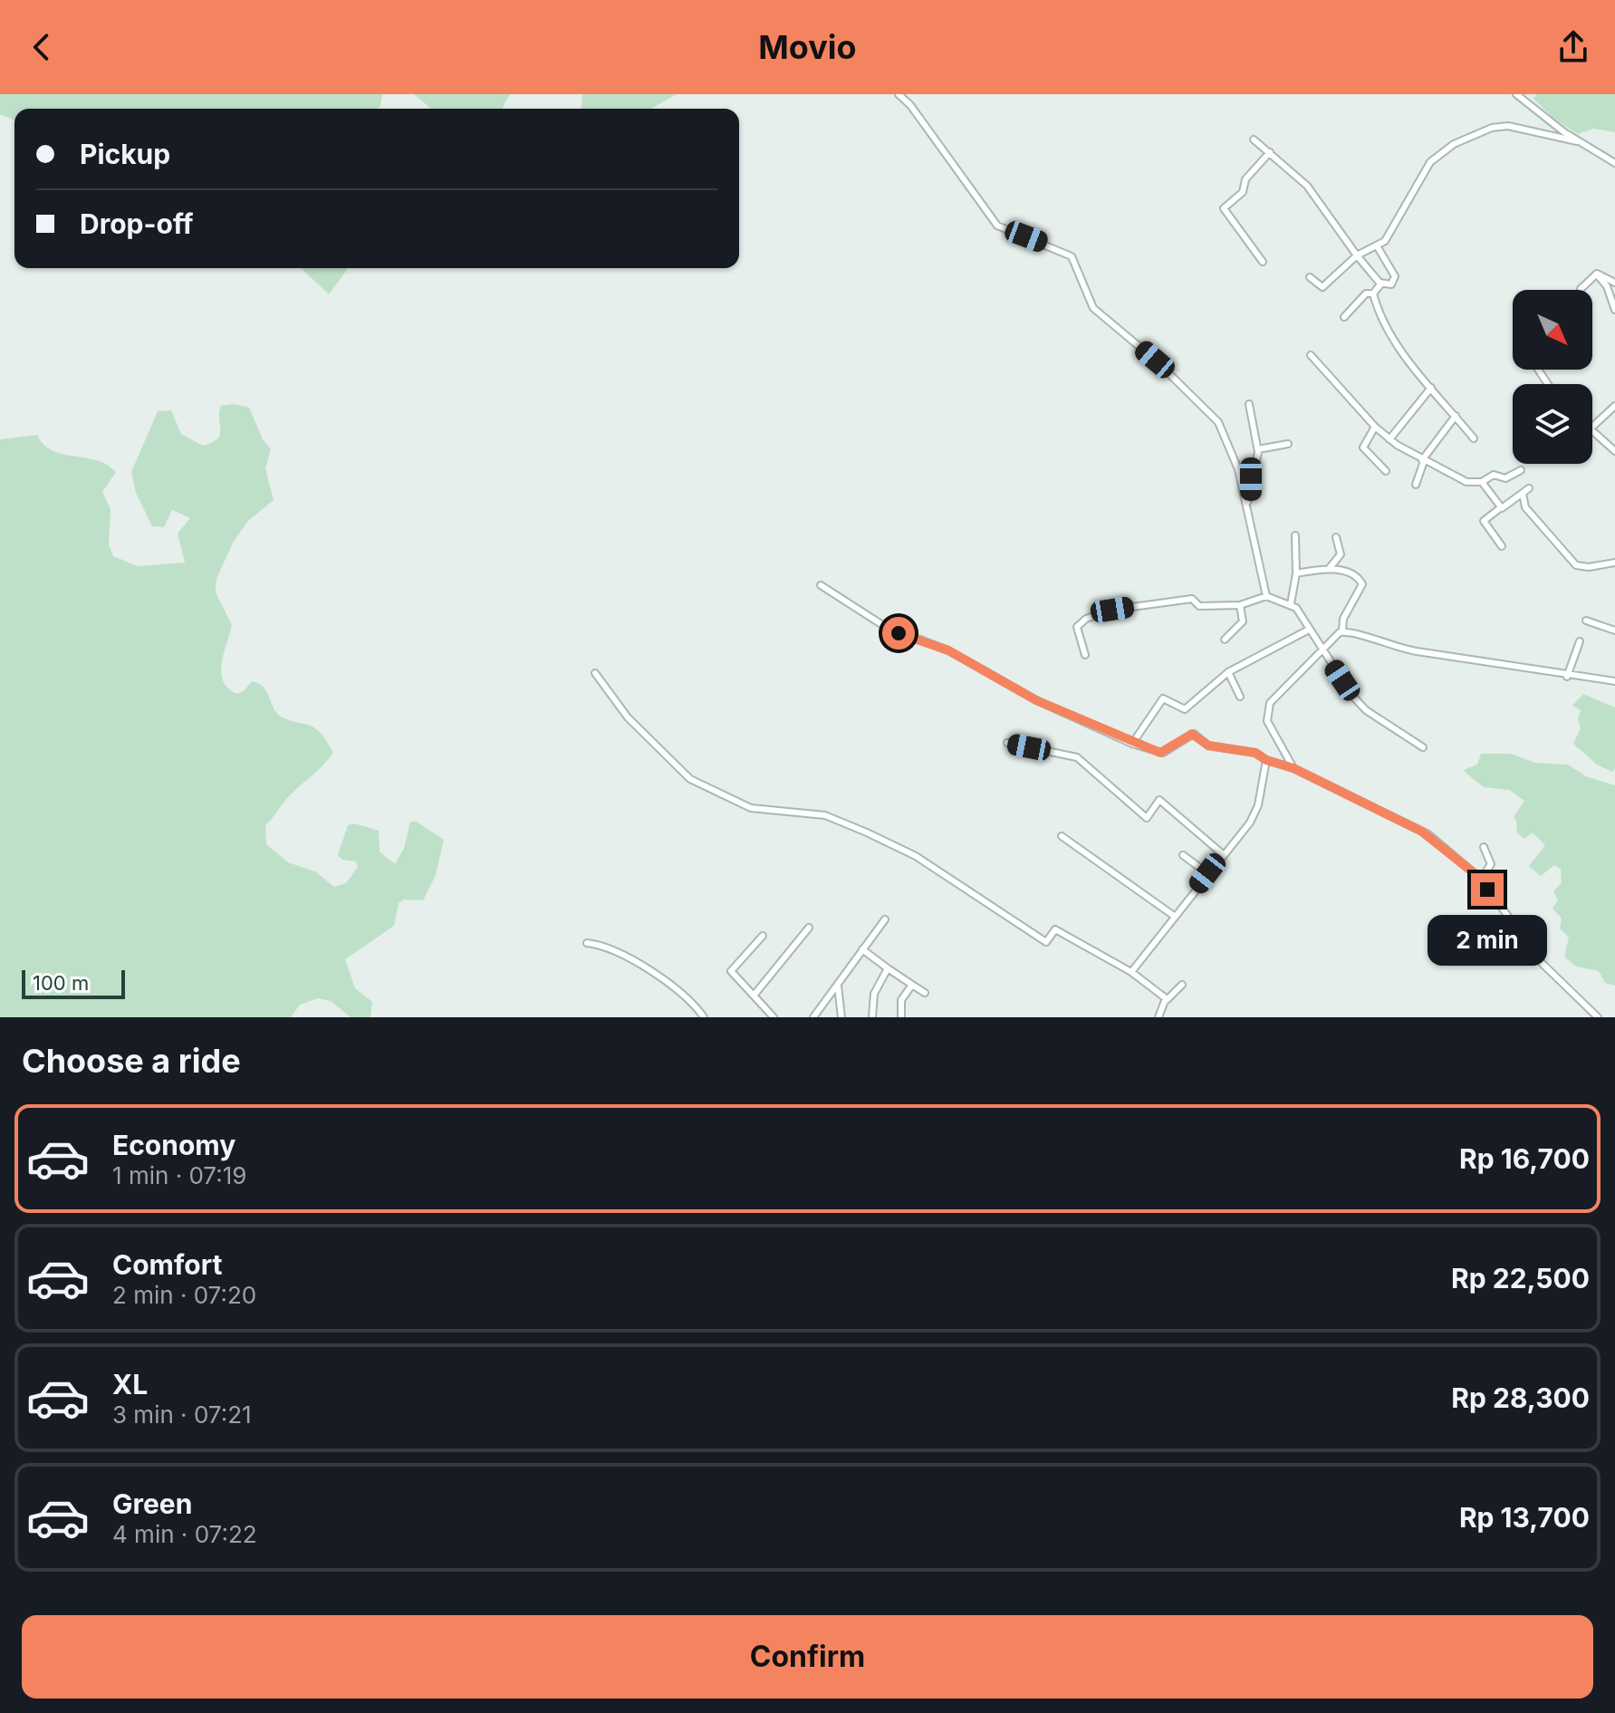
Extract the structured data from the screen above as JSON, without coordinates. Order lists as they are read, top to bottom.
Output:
{
  "scale_bar": "100 m",
  "north": "bottom right",
  "page": {
    "header": "Movio",
    "banner": ["Pickup", "Drop-off"],
    "bubble": "2 min",
    "scale": "100 m",
    "heading": "Choose a ride",
    "list": [
      {
        "name": "Economy",
        "note": "1 min · 07:19",
        "value": "Rp 16,700"
      },
      {
        "name": "Comfort",
        "note": "2 min · 07:20",
        "value": "Rp 22,500"
      },
      {
        "name": "XL",
        "note": "3 min · 07:21",
        "value": "Rp 28,300"
      },
      {
        "name": "Green",
        "note": "4 min · 07:22",
        "value": "Rp 13,700"
      }
    ],
    "buttons": "Confirm"
  }
}
